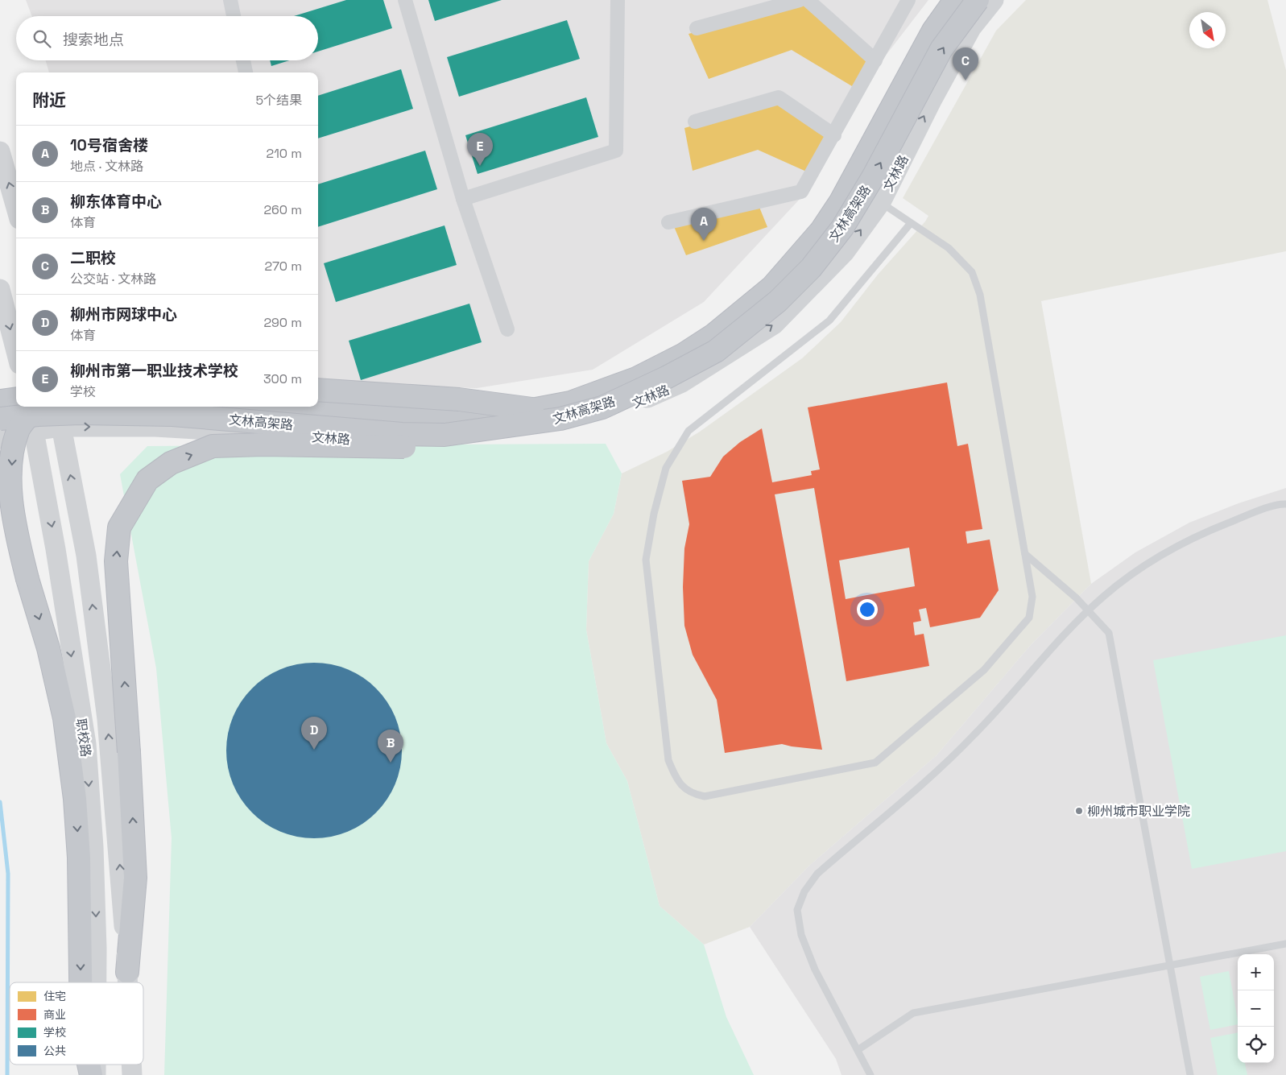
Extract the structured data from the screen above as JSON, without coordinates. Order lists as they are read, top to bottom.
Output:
{
  "streets": {
    "highway": ["文林高架路"],
    "main road": ["文林路", "职校路"]
  },
  "crossings": [
    ["文林路", "职校路"]
  ],
  "places": ["柳州城市职业学院"],
  "legend": [
    "住宅",
    "商业",
    "学校",
    "公共"
  ],
  "north": "bottom right",
  "page": {
    "search": "搜索地点",
    "pins": [
      "C",
      "E",
      "A",
      "D",
      "B"
    ],
    "heading": ["附近", "5个结果"],
    "list": [
      {
        "mark": "A",
        "name": "10号宿舍楼",
        "note": "地点 · 文林路",
        "value": "210 m"
      },
      {
        "mark": "B",
        "name": "柳东体育中心",
        "note": "体育",
        "value": "260 m"
      },
      {
        "mark": "C",
        "name": "二职校",
        "note": "公交站 · 文林路",
        "value": "270 m"
      },
      {
        "mark": "D",
        "name": "柳州市网球中心",
        "note": "体育",
        "value": "290 m"
      },
      {
        "mark": "E",
        "name": "柳州市第一职业技术学校",
        "note": "学校",
        "value": "300 m"
      }
    ],
    "map_buttons": ["+", "−"]
  }
}
